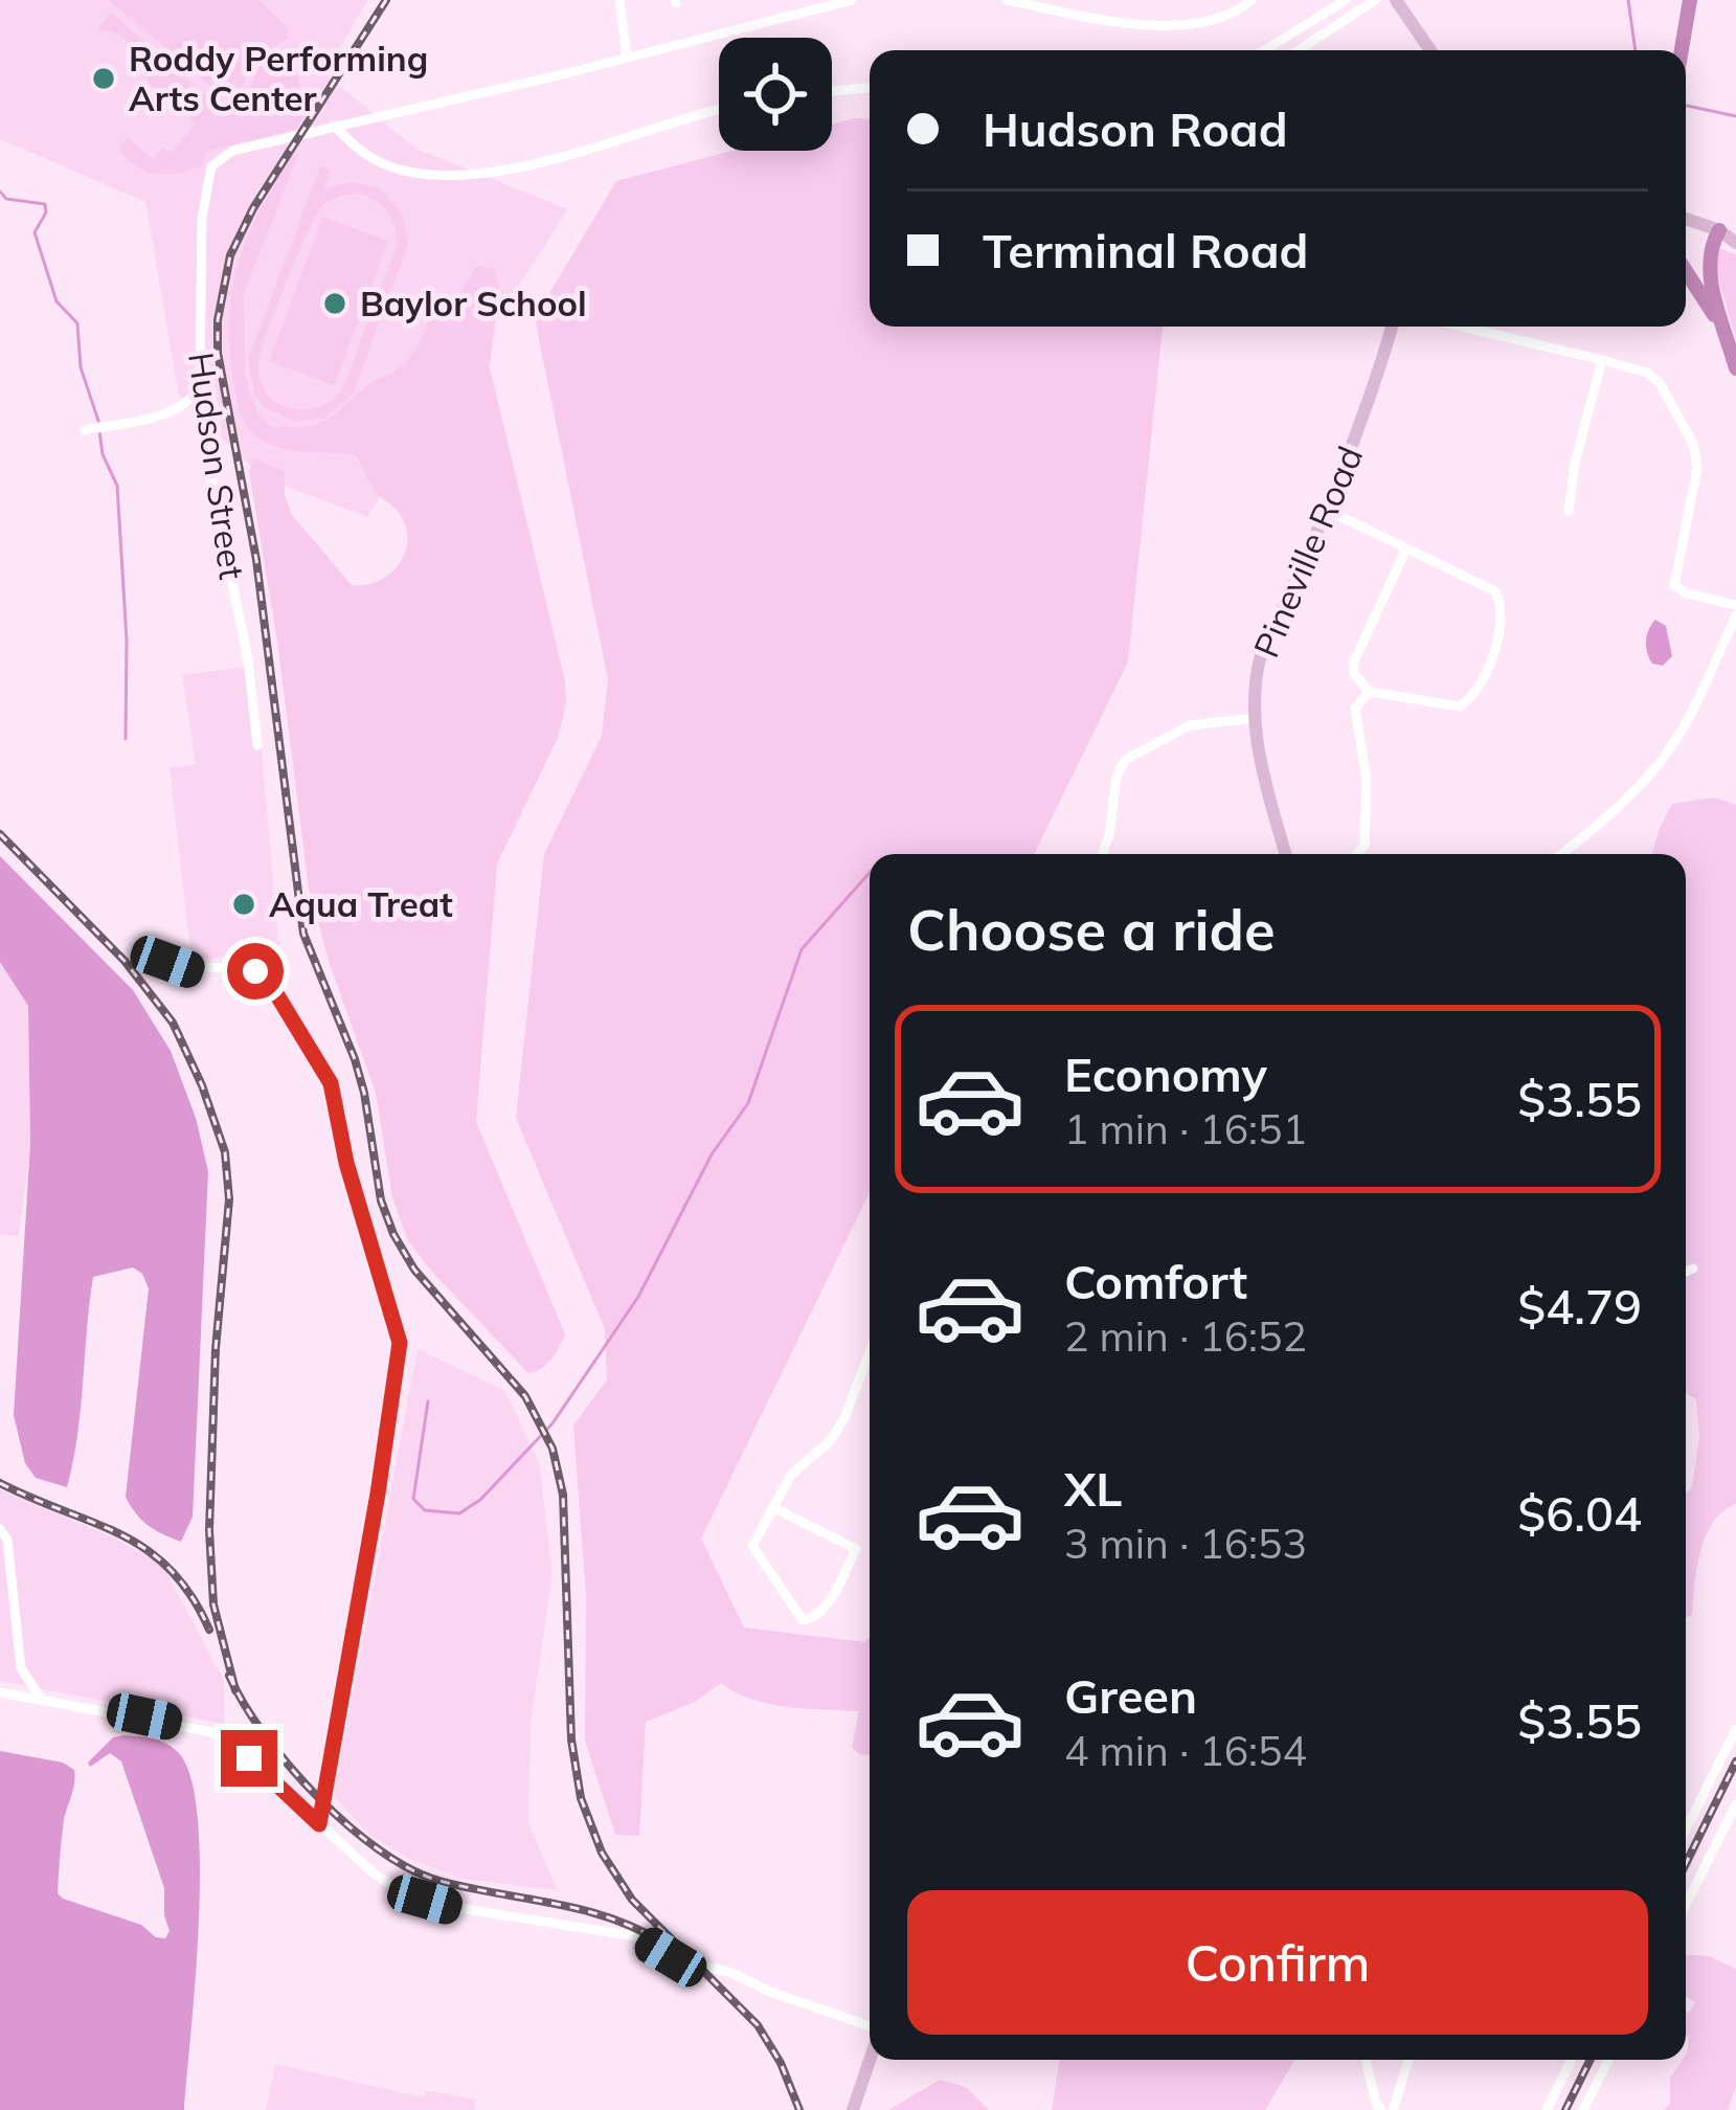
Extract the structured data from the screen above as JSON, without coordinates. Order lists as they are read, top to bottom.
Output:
{
  "streets": {
    "main road": ["Pineville Road"],
    "street": ["Hudson Street"]
  },
  "places": ["Roddy Performing Arts Center", "Baylor School", "Aqua Treat"],
  "page": {
    "banner": ["Hudson Road", "Terminal Road"],
    "heading": "Choose a ride",
    "list": [
      {
        "name": "Economy",
        "note": "1 min · 16:51",
        "value": "$3.55"
      },
      {
        "name": "Comfort",
        "note": "2 min · 16:52",
        "value": "$4.79"
      },
      {
        "name": "XL",
        "note": "3 min · 16:53",
        "value": "$6.04"
      },
      {
        "name": "Green",
        "note": "4 min · 16:54",
        "value": "$3.55"
      }
    ],
    "buttons": "Confirm"
  }
}
